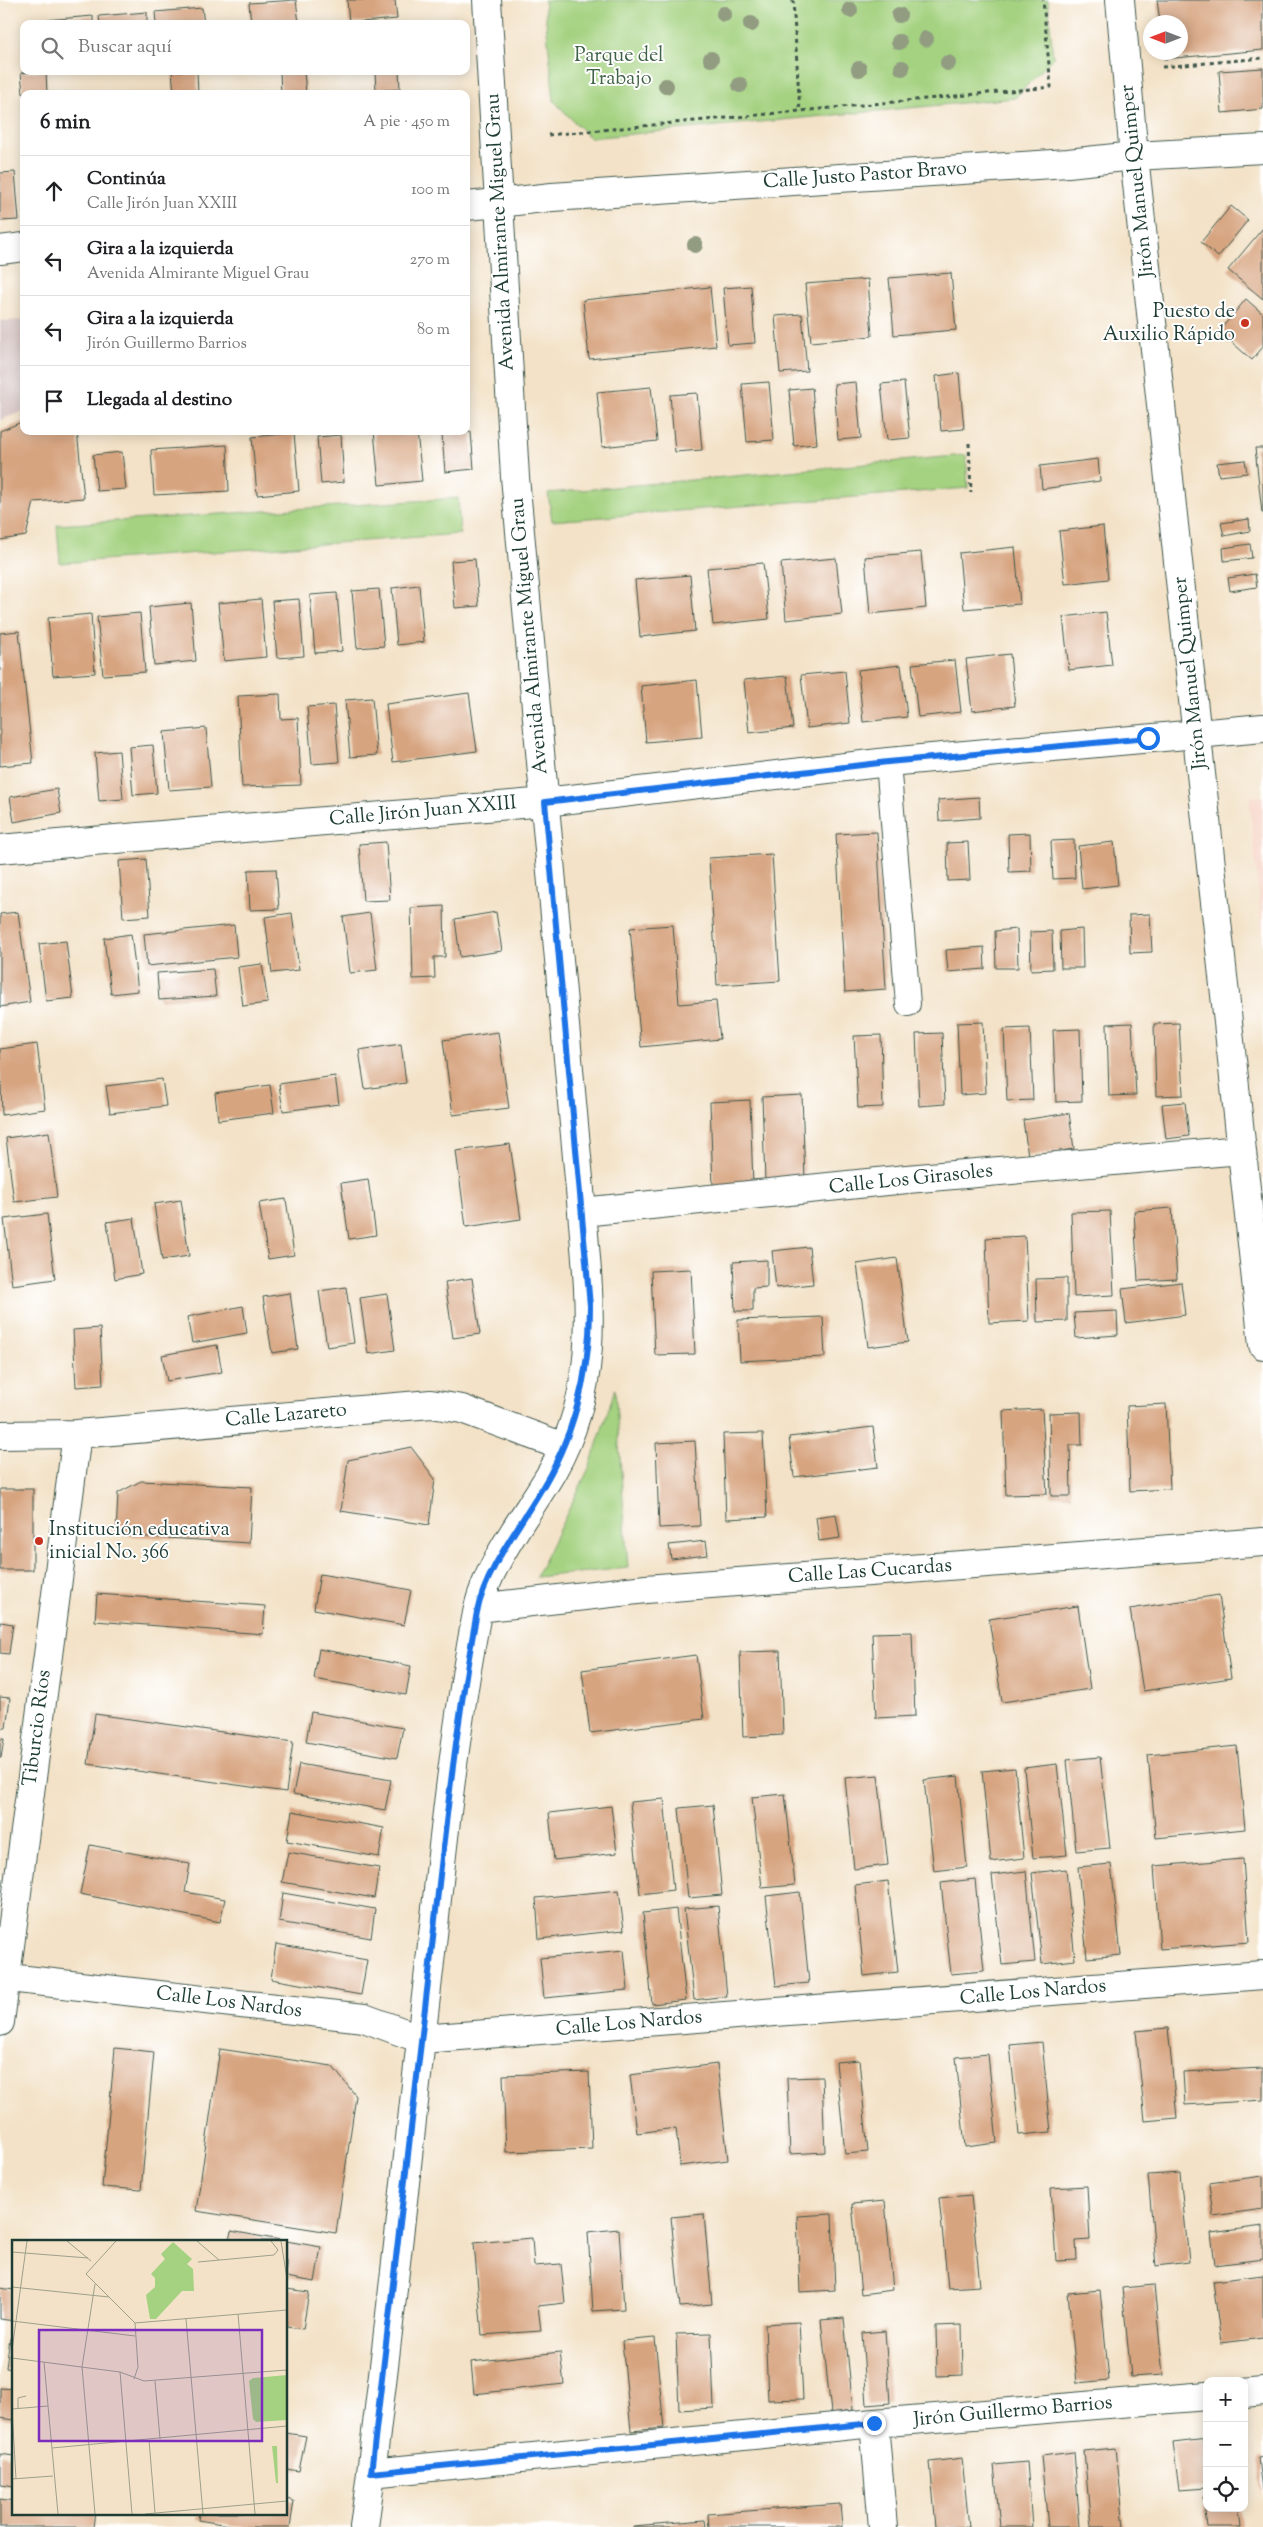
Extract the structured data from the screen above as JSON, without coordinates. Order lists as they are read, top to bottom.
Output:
{
  "streets": {
    "street": [
      "Calle Justo Pastor Bravo",
      "Jirón Manuel Quimper",
      "Avenida Almirante Miguel Grau",
      "Calle Jirón Juan XXIII",
      "Calle Los Girasoles",
      "Calle Lazareto",
      "Calle Las Cucardas",
      "Tiburcio Ríos",
      "Calle Los Nardos",
      "Jirón Guillermo Barrios"
    ]
  },
  "crossings": [
    ["Calle Justo Pastor Bravo", "Jirón Manuel Quimper"],
    ["Calle Justo Pastor Bravo", "Avenida Almirante Miguel Grau"],
    ["Jirón Manuel Quimper", "Calle Jirón Juan XXIII"],
    ["Jirón Manuel Quimper", "Calle Los Girasoles"],
    ["Avenida Almirante Miguel Grau", "Calle Jirón Juan XXIII"],
    ["Avenida Almirante Miguel Grau", "Calle Los Girasoles"],
    ["Avenida Almirante Miguel Grau", "Calle Lazareto"],
    ["Avenida Almirante Miguel Grau", "Calle Las Cucardas"],
    ["Avenida Almirante Miguel Grau", "Calle Los Nardos"],
    ["Avenida Almirante Miguel Grau", "Jirón Guillermo Barrios"],
    ["Calle Lazareto", "Tiburcio Ríos"],
    ["Tiburcio Ríos", "Calle Los Nardos"]
  ],
  "parks": ["Parque del Trabajo"],
  "places": ["Puesto de Auxilio Rápido", "Institución educativa inicial No. 366"],
  "north": "left",
  "page": {
    "search": "Buscar aquí",
    "heading": ["6 min", "A pie · 450 m"],
    "list": [
      ["Continúa", "Calle Jirón Juan XXIII", "100 m"],
      ["Gira a la izquierda", "Avenida Almirante Miguel Grau", "270 m"],
      ["Gira a la izquierda", "Jirón Guillermo Barrios", "80 m"],
      "Llegada al destino"
    ],
    "map_buttons": ["+", "−"]
  }
}
